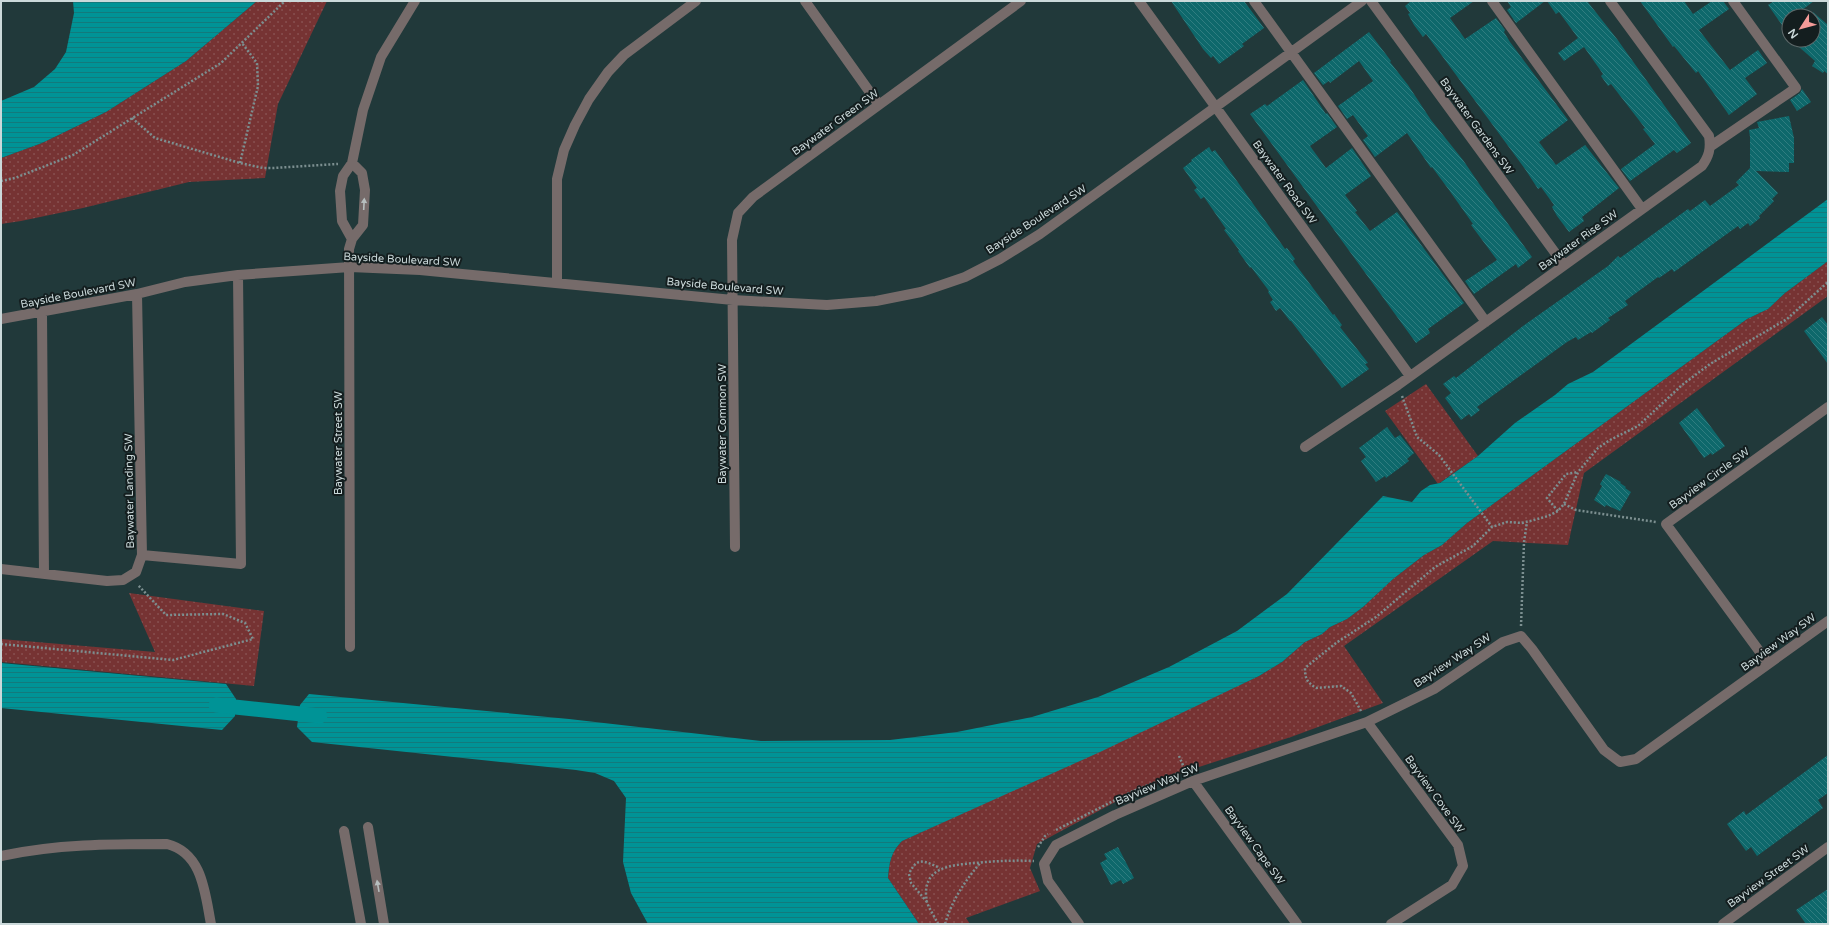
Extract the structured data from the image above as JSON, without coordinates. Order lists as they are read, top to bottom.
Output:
{
  "streets": {
    "street": [
      "Baywater Green SW",
      "Baywater Gardens SW",
      "Baywater Road SW",
      "Bayside Boulevard SW",
      "Baywater Rise SW",
      "Baywater Common SW",
      "Baywater Street SW",
      "Bayview Circle SW",
      "Baywater Landing SW",
      "Bayview Way SW",
      "Bayview Cove SW",
      "Bayview Cape SW",
      "Bayview Street SW"
    ]
  },
  "crossings": [
    ["Baywater Green SW", "Bayside Boulevard SW"],
    ["Baywater Green SW", "Baywater Common SW"],
    ["Baywater Gardens SW", "Baywater Rise SW"],
    ["Baywater Road SW", "Bayside Boulevard SW"],
    ["Baywater Road SW", "Baywater Rise SW"],
    ["Bayside Boulevard SW", "Baywater Common SW"],
    ["Bayside Boulevard SW", "Baywater Street SW"],
    ["Bayside Boulevard SW", "Baywater Landing SW"],
    ["Bayview Circle SW", "Bayview Way SW"],
    ["Bayview Way SW", "Bayview Cove SW"],
    ["Bayview Way SW", "Bayview Cape SW"]
  ],
  "north": "bottom left"
}
